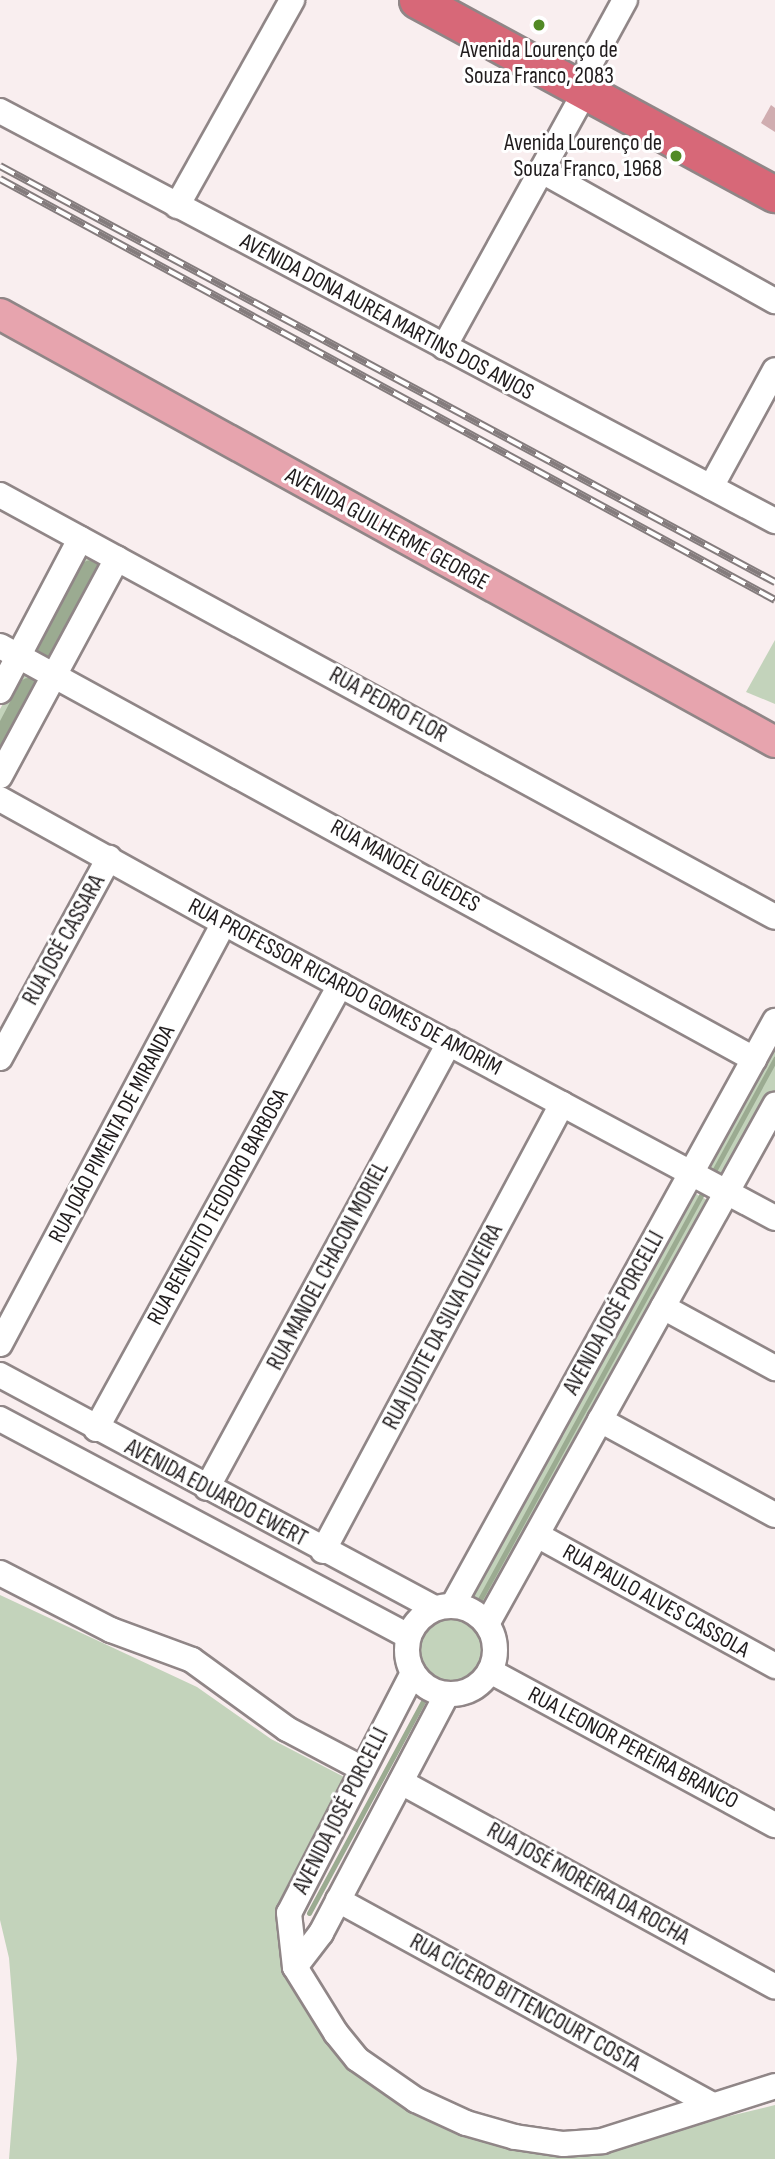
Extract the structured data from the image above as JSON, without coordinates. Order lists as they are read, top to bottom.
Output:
{
  "streets": {
    "main road": ["AVENIDA GUILHERME GEORGE"],
    "street": [
      "AVENIDA DONA AUREA MARTINS DOS ANJOS",
      "RUA PEDRO FLOR",
      "RUA MANOEL GUEDES",
      "RUA JOSÉ CASSARA",
      "RUA PROFESSOR RICARDO GOMES DE AMORIM",
      "RUA JOÃO PIMENTA DE MIRANDA",
      "RUA BENEDITO TEODORO BARBOSA",
      "RUA MANOEL CHACON MORIEL",
      "AVENIDA JOSÉ PORCELLI",
      "RUA JUDITE DA SILVA OLIVEIRA",
      "AVENIDA EDUARDO EWERT",
      "RUA PAULO ALVES CASSOLA",
      "RUA LEONOR PEREIRA BRANCO",
      "RUA JOSÉ MOREIRA DA ROCHA",
      "RUA CÍCERO BITTENCOURT COSTA"
    ]
  },
  "crossings": [
    ["RUA MANOEL GUEDES", "AVENIDA JOSÉ PORCELLI"],
    ["RUA JOSÉ CASSARA", "RUA PROFESSOR RICARDO GOMES DE AMORIM"],
    ["RUA PROFESSOR RICARDO GOMES DE AMORIM", "RUA JOÃO PIMENTA DE MIRANDA"],
    ["RUA PROFESSOR RICARDO GOMES DE AMORIM", "RUA BENEDITO TEODORO BARBOSA"],
    ["RUA PROFESSOR RICARDO GOMES DE AMORIM", "RUA MANOEL CHACON MORIEL"],
    ["RUA PROFESSOR RICARDO GOMES DE AMORIM", "AVENIDA JOSÉ PORCELLI"],
    ["RUA PROFESSOR RICARDO GOMES DE AMORIM", "RUA JUDITE DA SILVA OLIVEIRA"],
    ["RUA BENEDITO TEODORO BARBOSA", "AVENIDA EDUARDO EWERT"],
    ["RUA MANOEL CHACON MORIEL", "AVENIDA EDUARDO EWERT"],
    ["AVENIDA JOSÉ PORCELLI", "AVENIDA EDUARDO EWERT"],
    ["AVENIDA JOSÉ PORCELLI", "RUA PAULO ALVES CASSOLA"],
    ["AVENIDA JOSÉ PORCELLI", "RUA LEONOR PEREIRA BRANCO"],
    ["AVENIDA JOSÉ PORCELLI", "RUA JOSÉ MOREIRA DA ROCHA"],
    ["AVENIDA JOSÉ PORCELLI", "RUA CÍCERO BITTENCOURT COSTA"],
    ["RUA JUDITE DA SILVA OLIVEIRA", "AVENIDA EDUARDO EWERT"],
    ["AVENIDA EDUARDO EWERT", "RUA LEONOR PEREIRA BRANCO"]
  ],
  "places": ["Avenida Lourenço de Souza Franco, 2083", "Avenida Lourenço de Souza Franco, 1968"]
}
